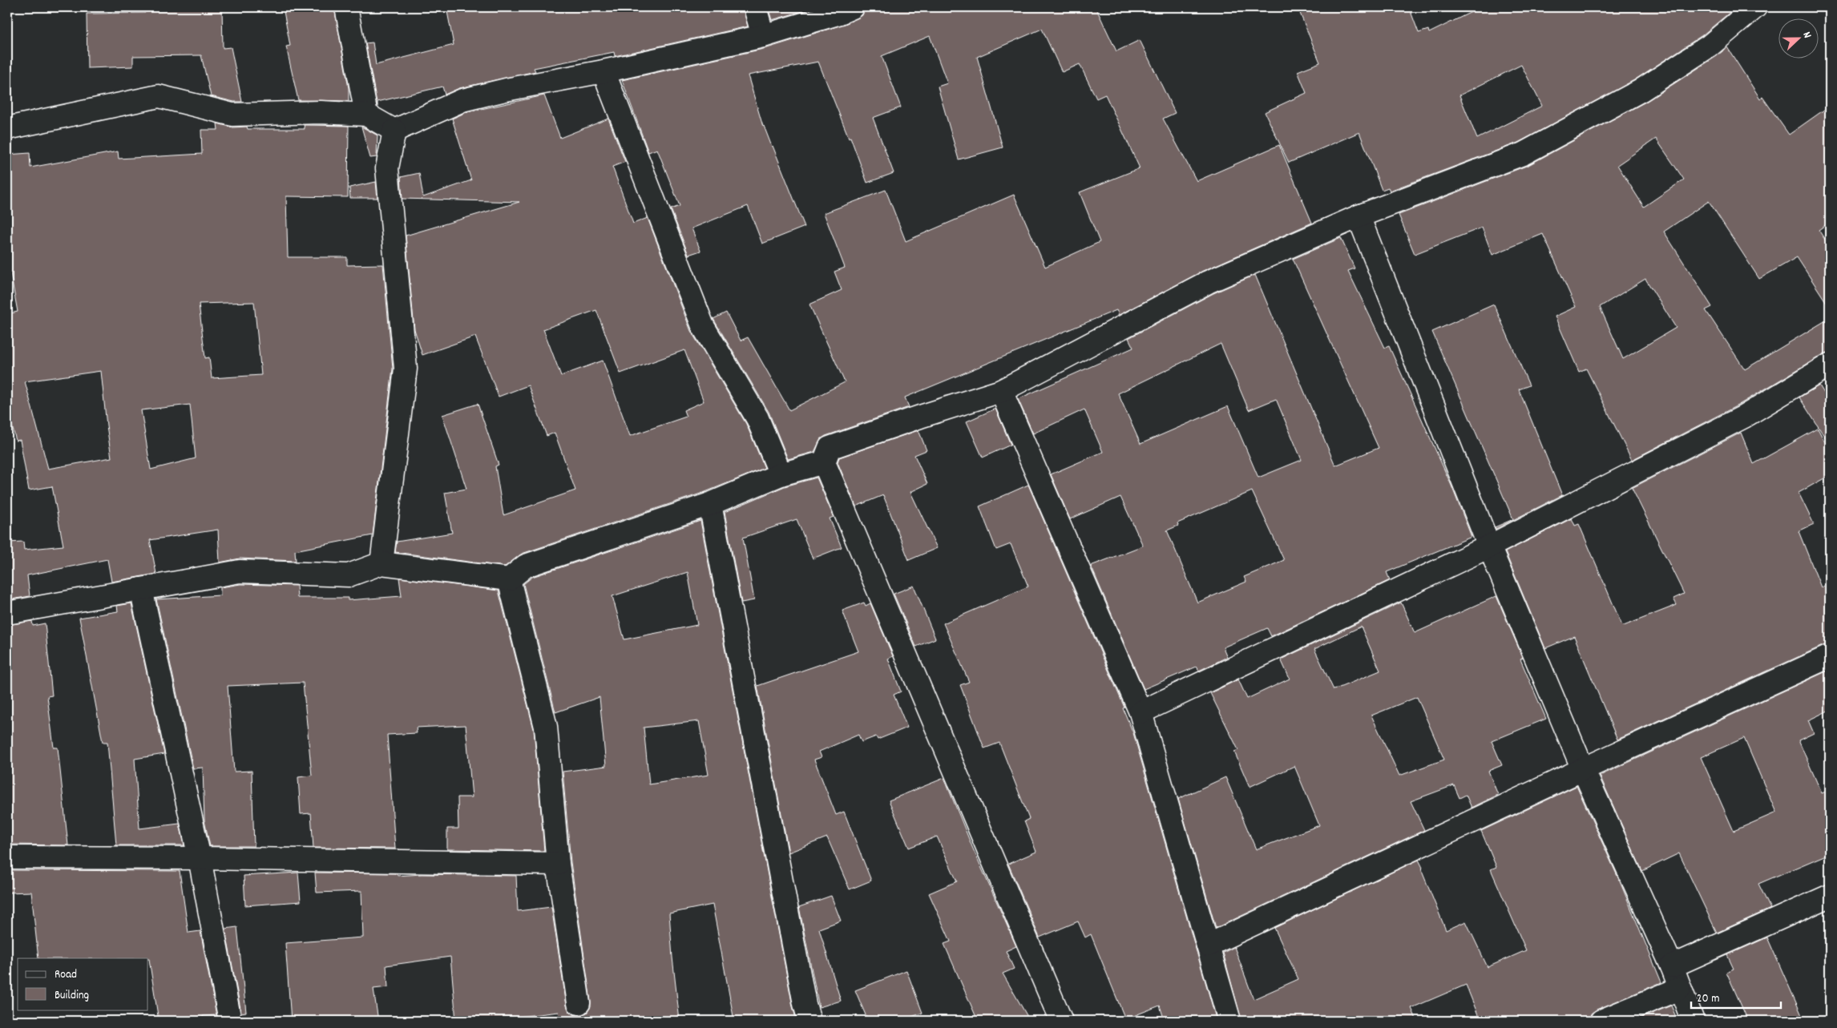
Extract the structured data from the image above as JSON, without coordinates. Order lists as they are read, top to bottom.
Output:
{
  "legend": ["Road", "Building"],
  "scale_bar": "20 m",
  "north": "right"
}
